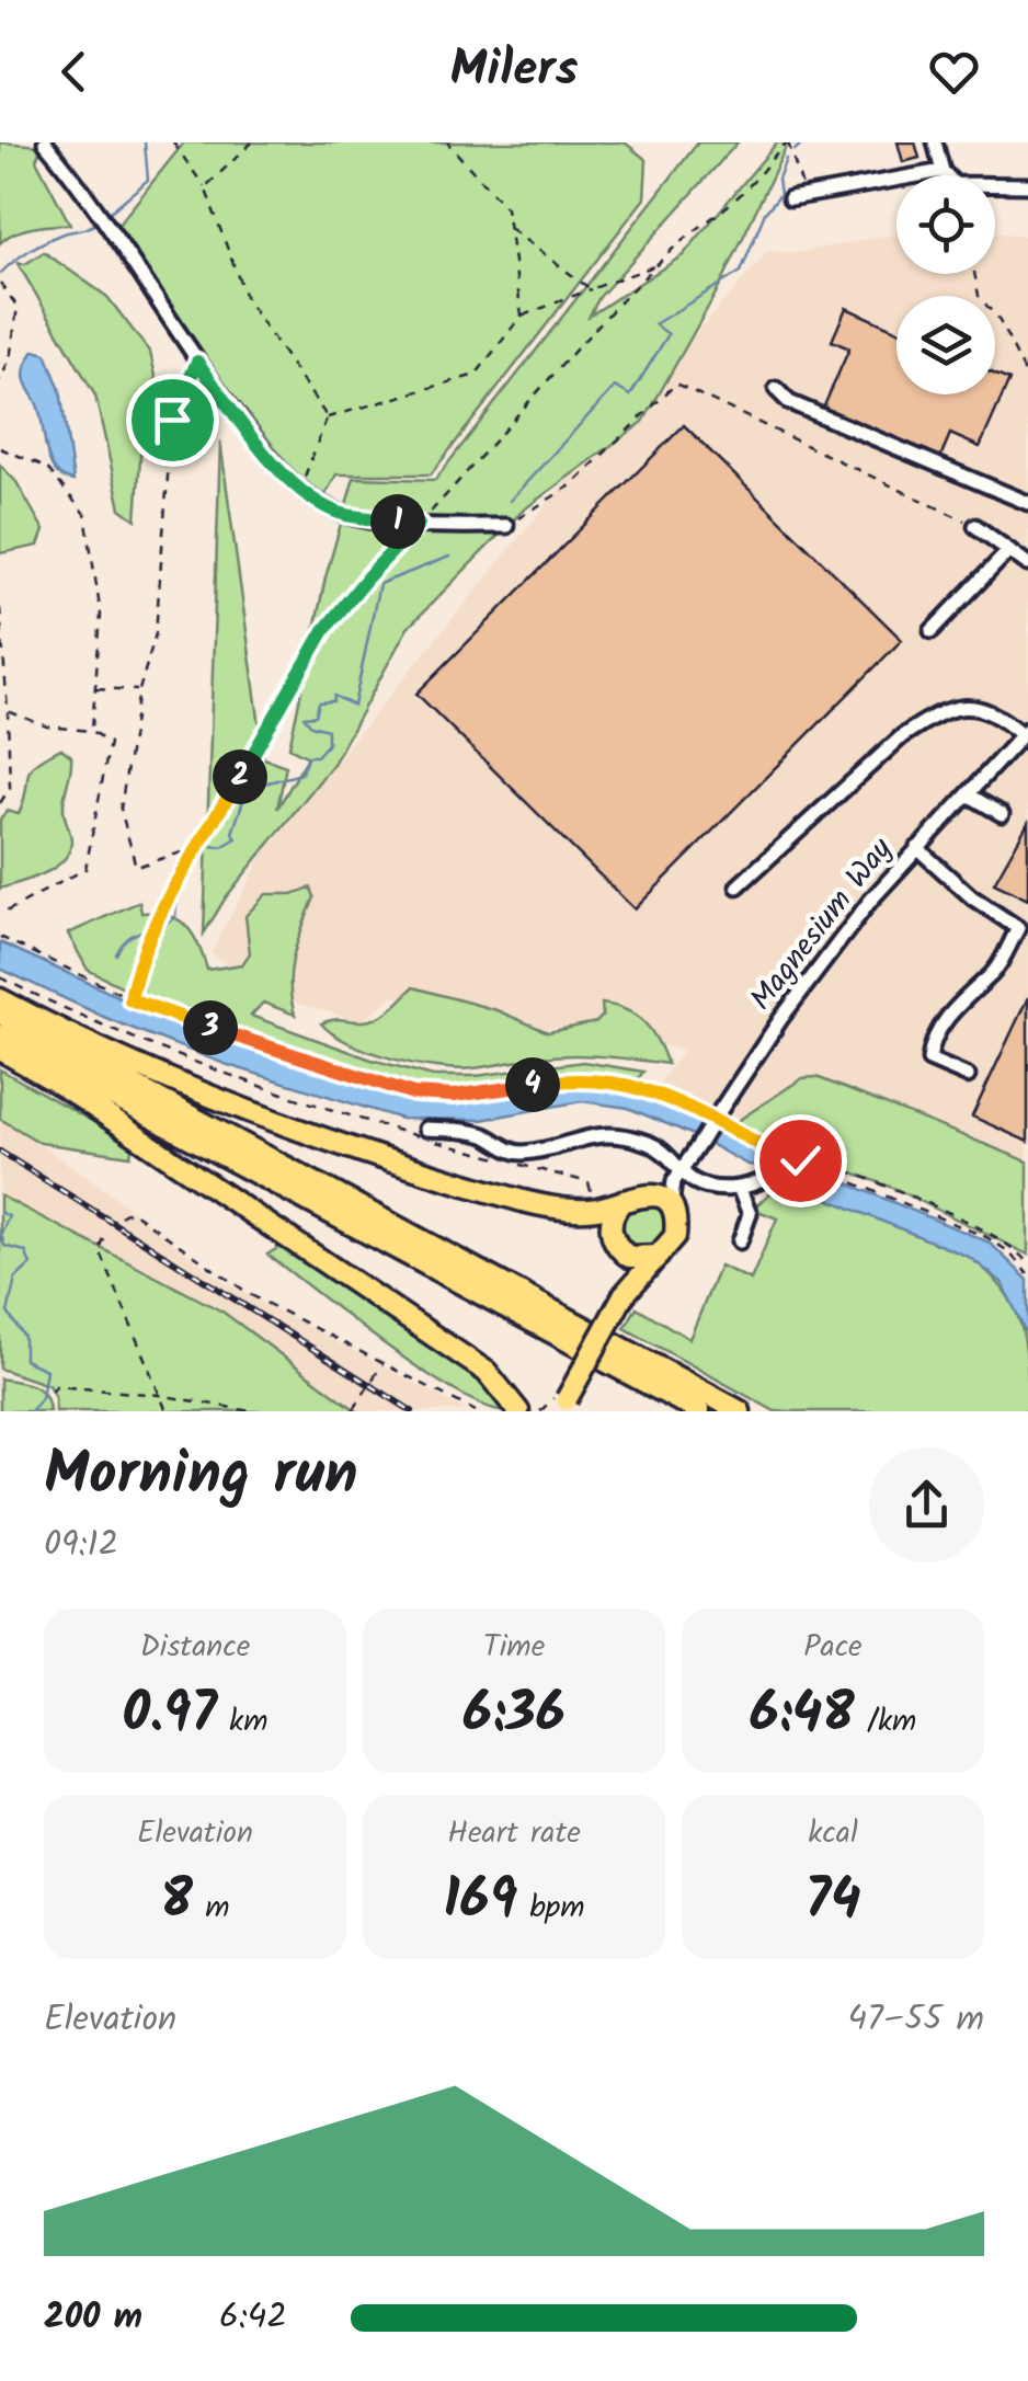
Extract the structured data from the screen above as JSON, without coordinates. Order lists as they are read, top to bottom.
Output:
{
  "streets": {
    "street": ["Magnesium Way"]
  },
  "page": {
    "header": "Milers",
    "pins": [
      "1",
      "2",
      "3",
      "4"
    ],
    "heading": ["Morning run", "09:12"],
    "stats": [
      ["Distance", "0.97 km"],
      ["Time", "6:36"],
      ["Pace", "6:48 /km"],
      ["Elevation", "8 m"],
      ["Heart rate", "169 bpm"],
      ["kcal", "74"]
    ],
    "chart": ["Elevation", "47–55 m"],
    "list": [
      {
        "name": "200 m",
        "note": "6:42"
      }
    ]
  }
}
